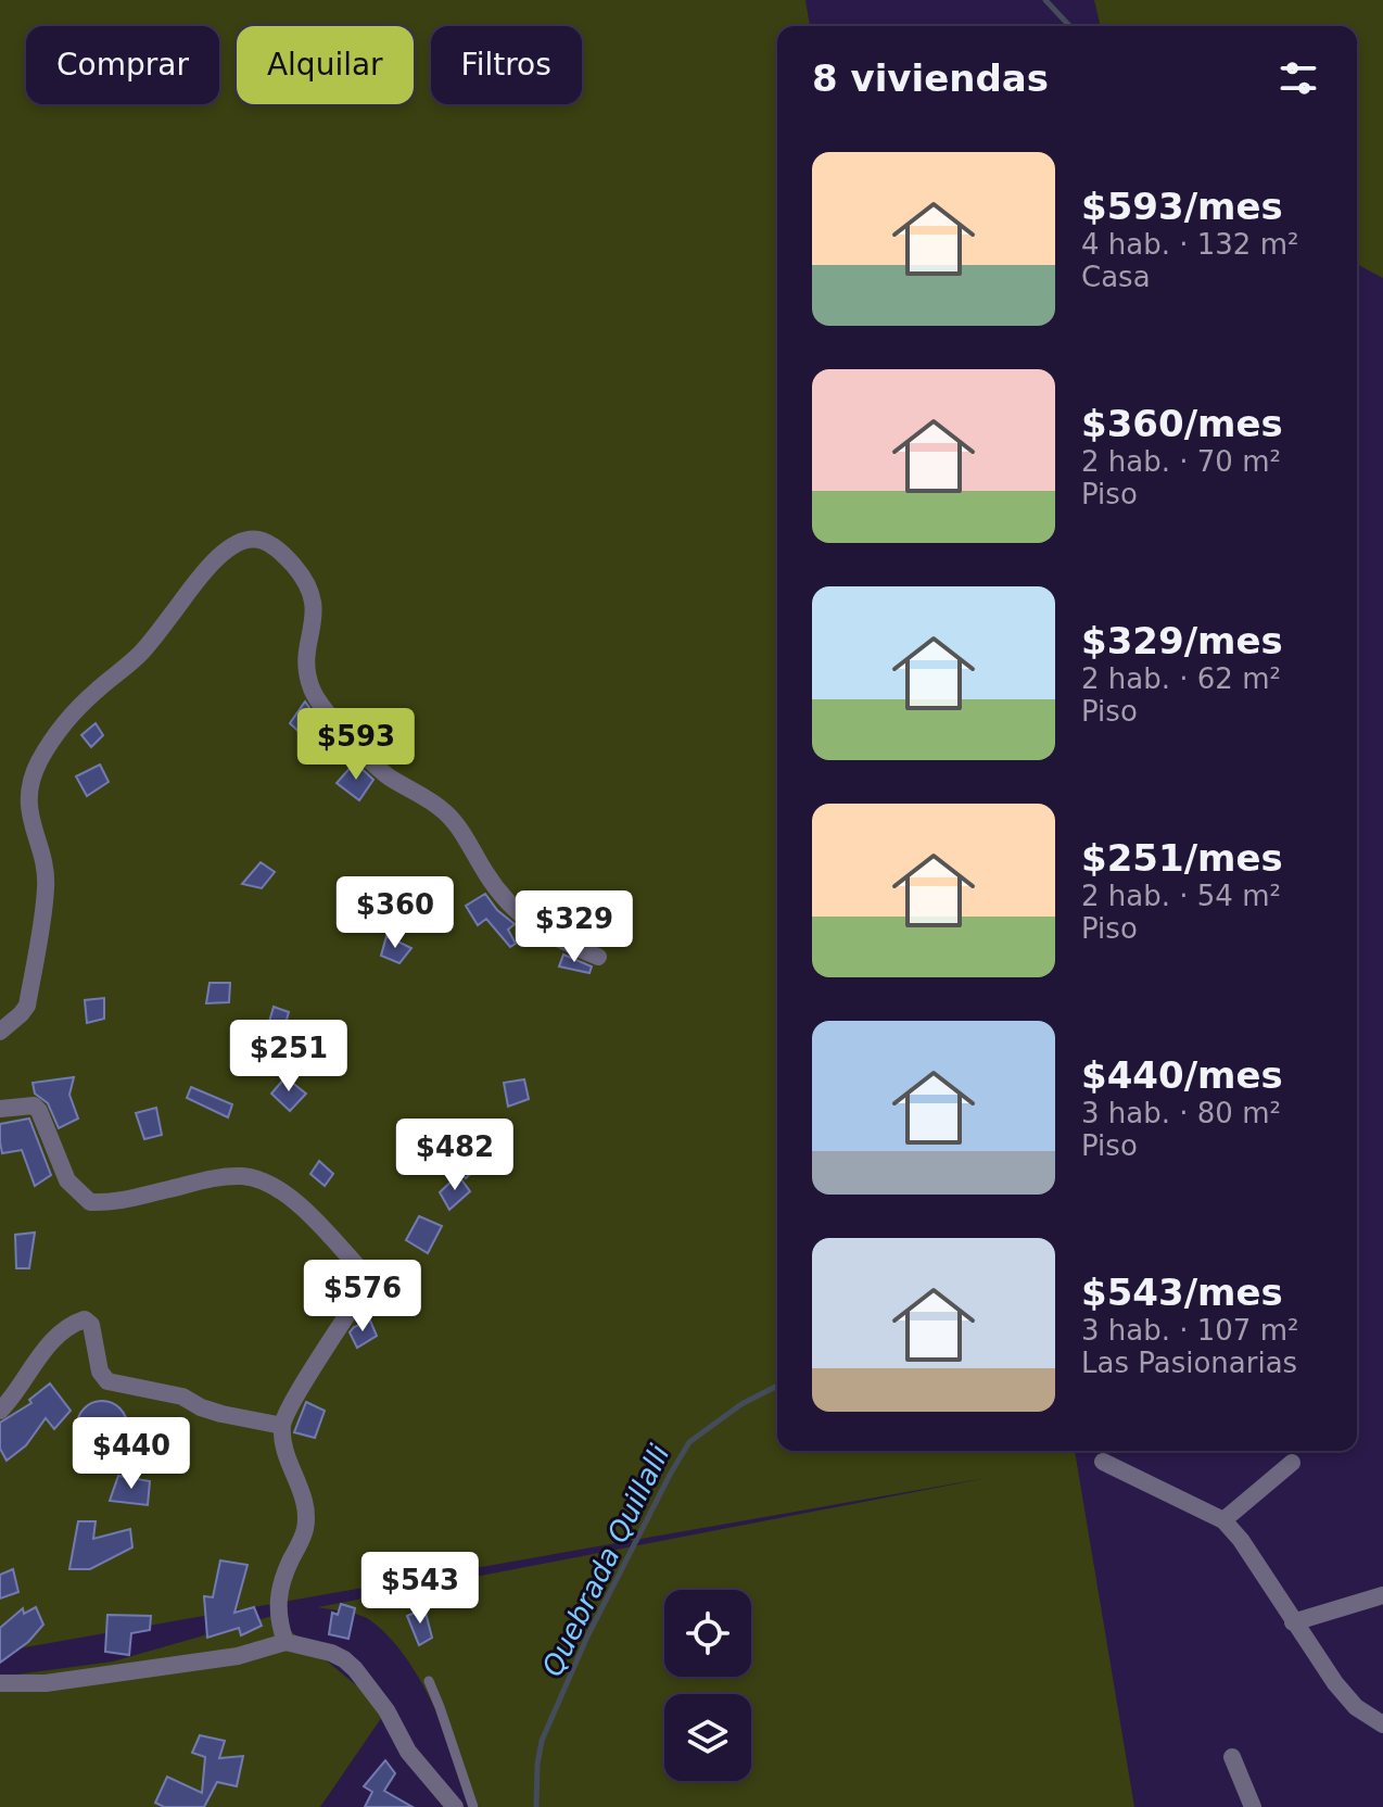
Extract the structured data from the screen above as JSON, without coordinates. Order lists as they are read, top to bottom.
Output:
{
  "water": ["Quebrada Quillalli"],
  "page": {
    "chip": ["Comprar", "Alquilar", "Filtros"],
    "heading": "8 viviendas",
    "list": [
      {
        "name": "$593/mes",
        "note": "4 hab. · 132 m² · Casa"
      },
      {
        "name": "$360/mes",
        "note": "2 hab. · 70 m² · Piso"
      },
      {
        "name": "$329/mes",
        "note": "2 hab. · 62 m² · Piso"
      },
      {
        "name": "$251/mes",
        "note": "2 hab. · 54 m² · Piso"
      },
      {
        "name": "$440/mes",
        "note": "3 hab. · 80 m² · Piso"
      },
      {
        "name": "$543/mes",
        "note": "3 hab. · 107 m² · Las Pasionarias"
      }
    ],
    "price": [
      "$593",
      "$360",
      "$329",
      "$251",
      "$482",
      "$576",
      "$440",
      "$543"
    ]
  }
}
